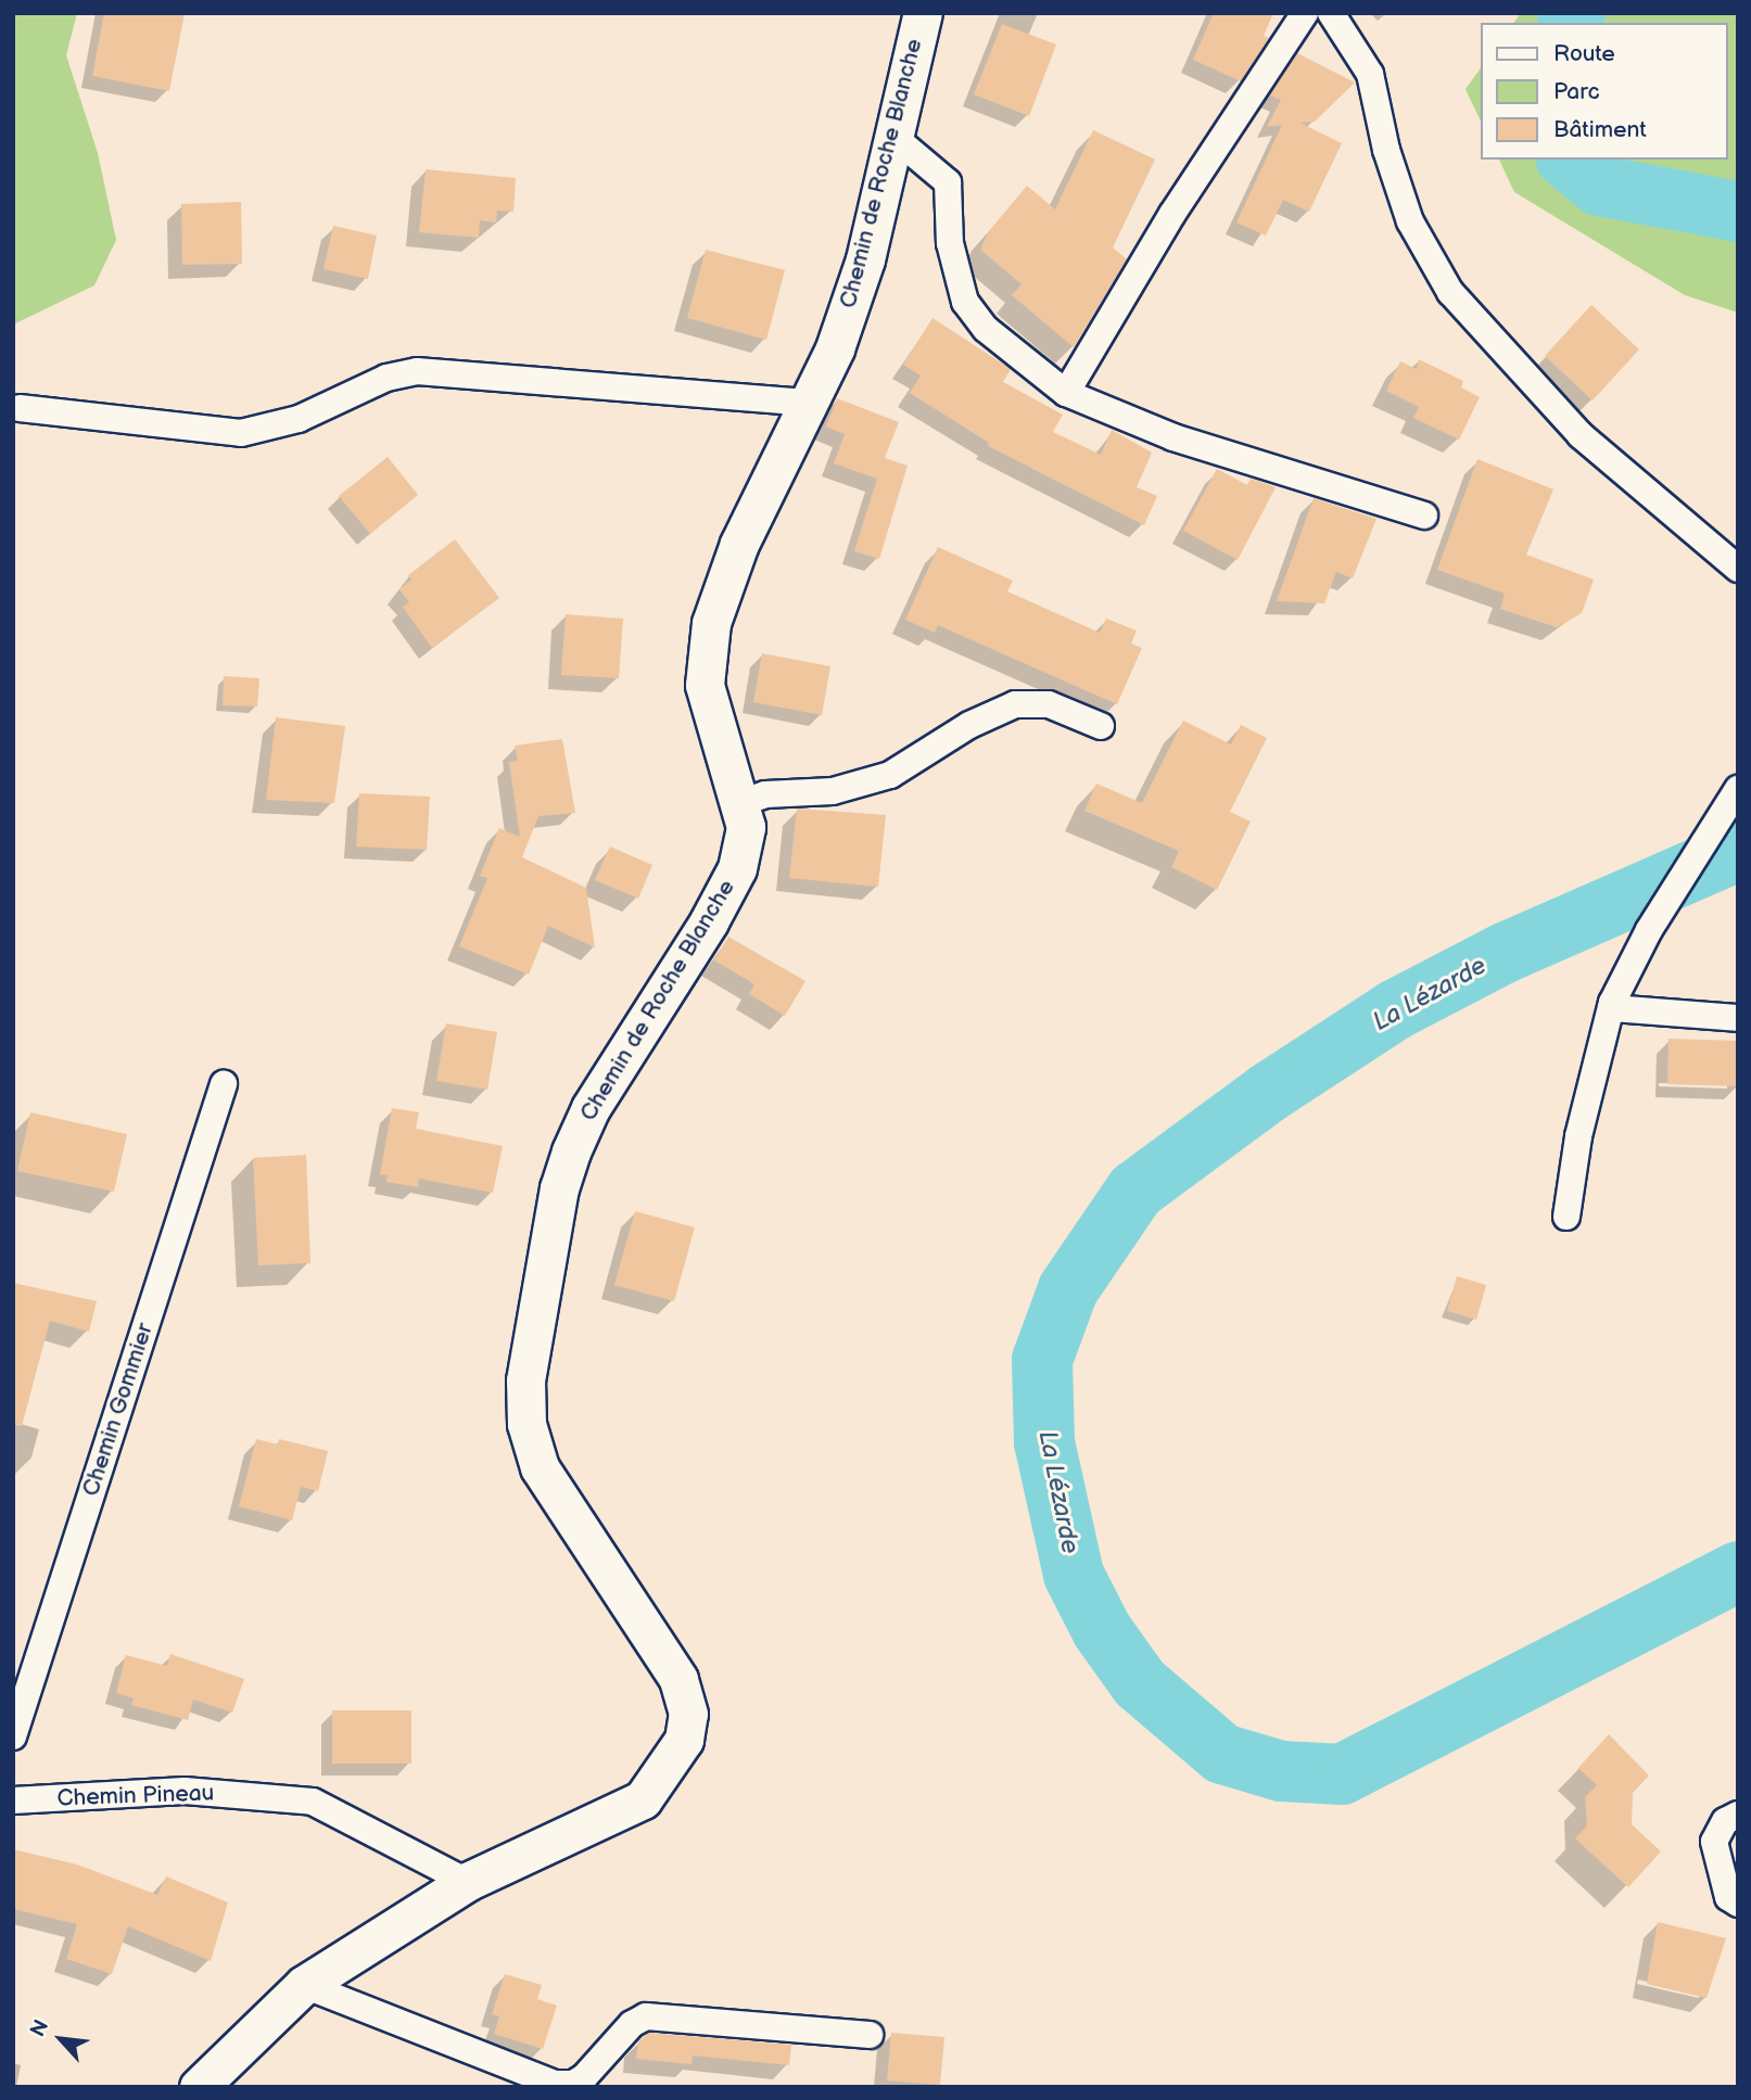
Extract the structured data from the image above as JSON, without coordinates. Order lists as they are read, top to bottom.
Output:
{
  "streets": {
    "main road": ["Chemin de Roche Blanche"],
    "street": ["Chemin Gommier", "Chemin Pineau"]
  },
  "crossings": [
    ["Chemin de Roche Blanche", "Chemin Pineau"]
  ],
  "water": ["La Lézarde"],
  "legend": ["Route", "Parc", "Bâtiment"],
  "north": "top left"
}
